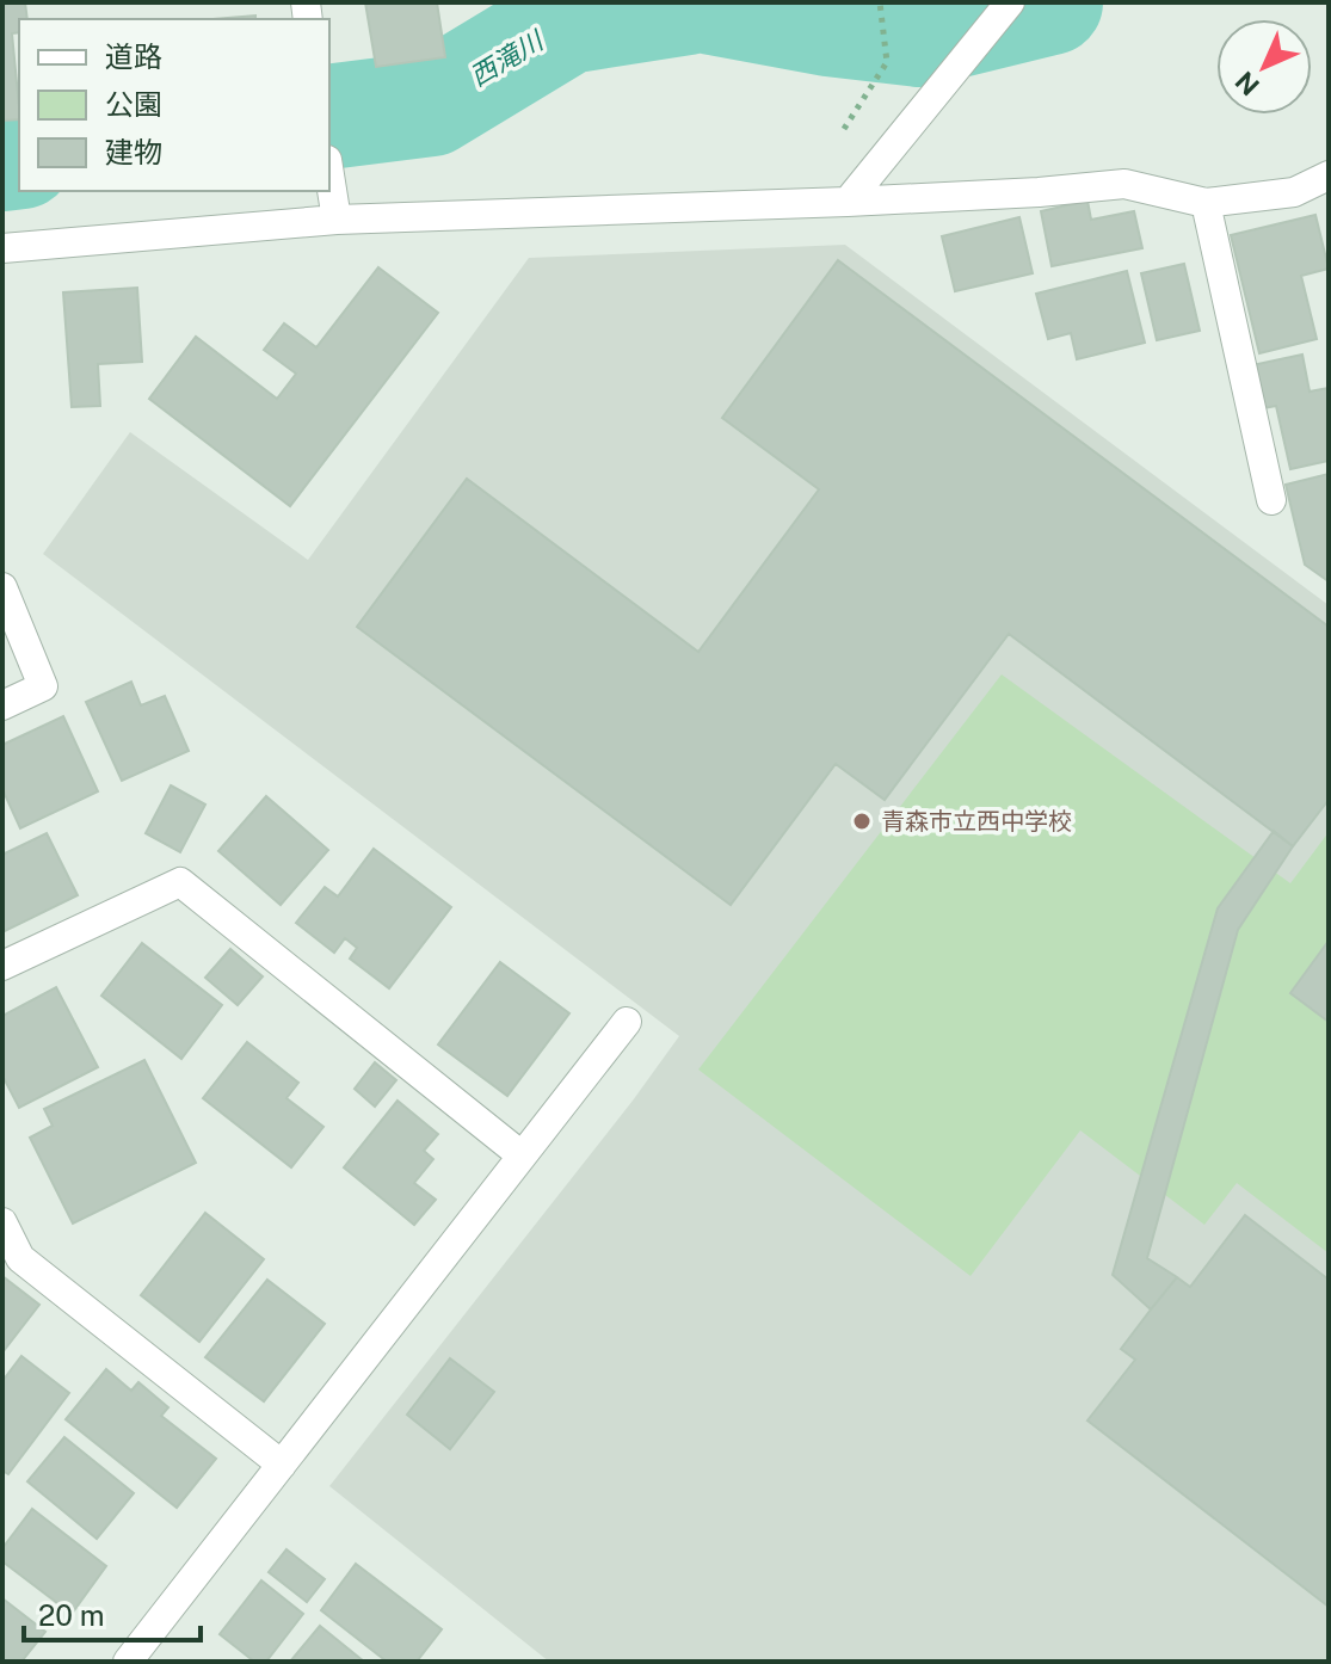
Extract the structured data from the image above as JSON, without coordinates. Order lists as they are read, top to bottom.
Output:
{
  "water": ["西滝川"],
  "places": ["青森市立西中学校"],
  "legend": ["道路", "公園", "建物"],
  "scale_bar": "20 m",
  "north": "bottom left"
}
